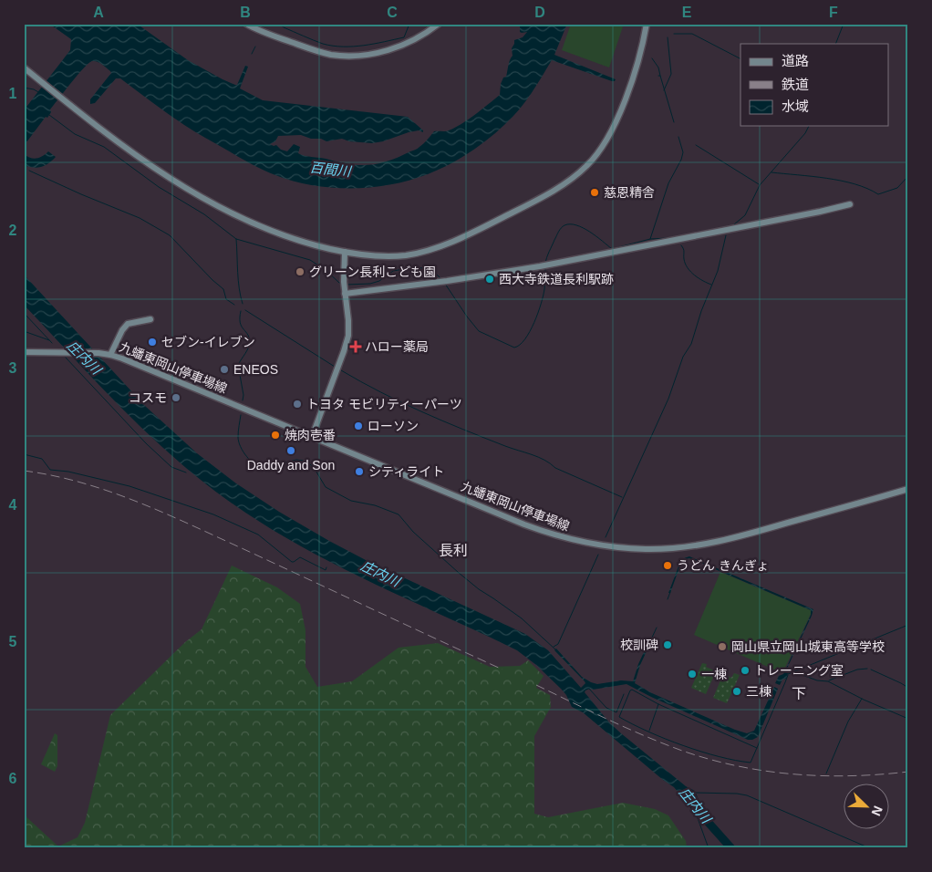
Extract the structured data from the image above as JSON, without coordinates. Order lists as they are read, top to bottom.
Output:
{
  "streets": {
    "street": ["九蟠東岡山停車場線"]
  },
  "districts": ["長利", "下"],
  "water": ["百間川", "庄内川"],
  "places": {
    "other": [
      "慈恩精舎",
      "グリーン長利こども園",
      "西大寺鉄道長利駅跡",
      "セブン-イレブン",
      "ENEOS",
      "コスモ",
      "トヨタ モビリティーパーツ",
      "ローソン",
      "焼肉壱番",
      "Daddy and Son",
      "シティライト",
      "うどん きんぎょ",
      "校訓碑",
      "岡山県立岡山城東高等学校",
      "トレーニング室",
      "一棟",
      "三棟"
    ],
    "health": ["ハロー薬局"]
  },
  "legend": ["道路", "鉄道", "水域"],
  "north": "bottom right",
  "grid": {
    "columns": [
      "A",
      "B",
      "C",
      "D",
      "E",
      "F"
    ],
    "rows": [
      "1",
      "2",
      "3",
      "4",
      "5",
      "6"
    ]
  }
}
